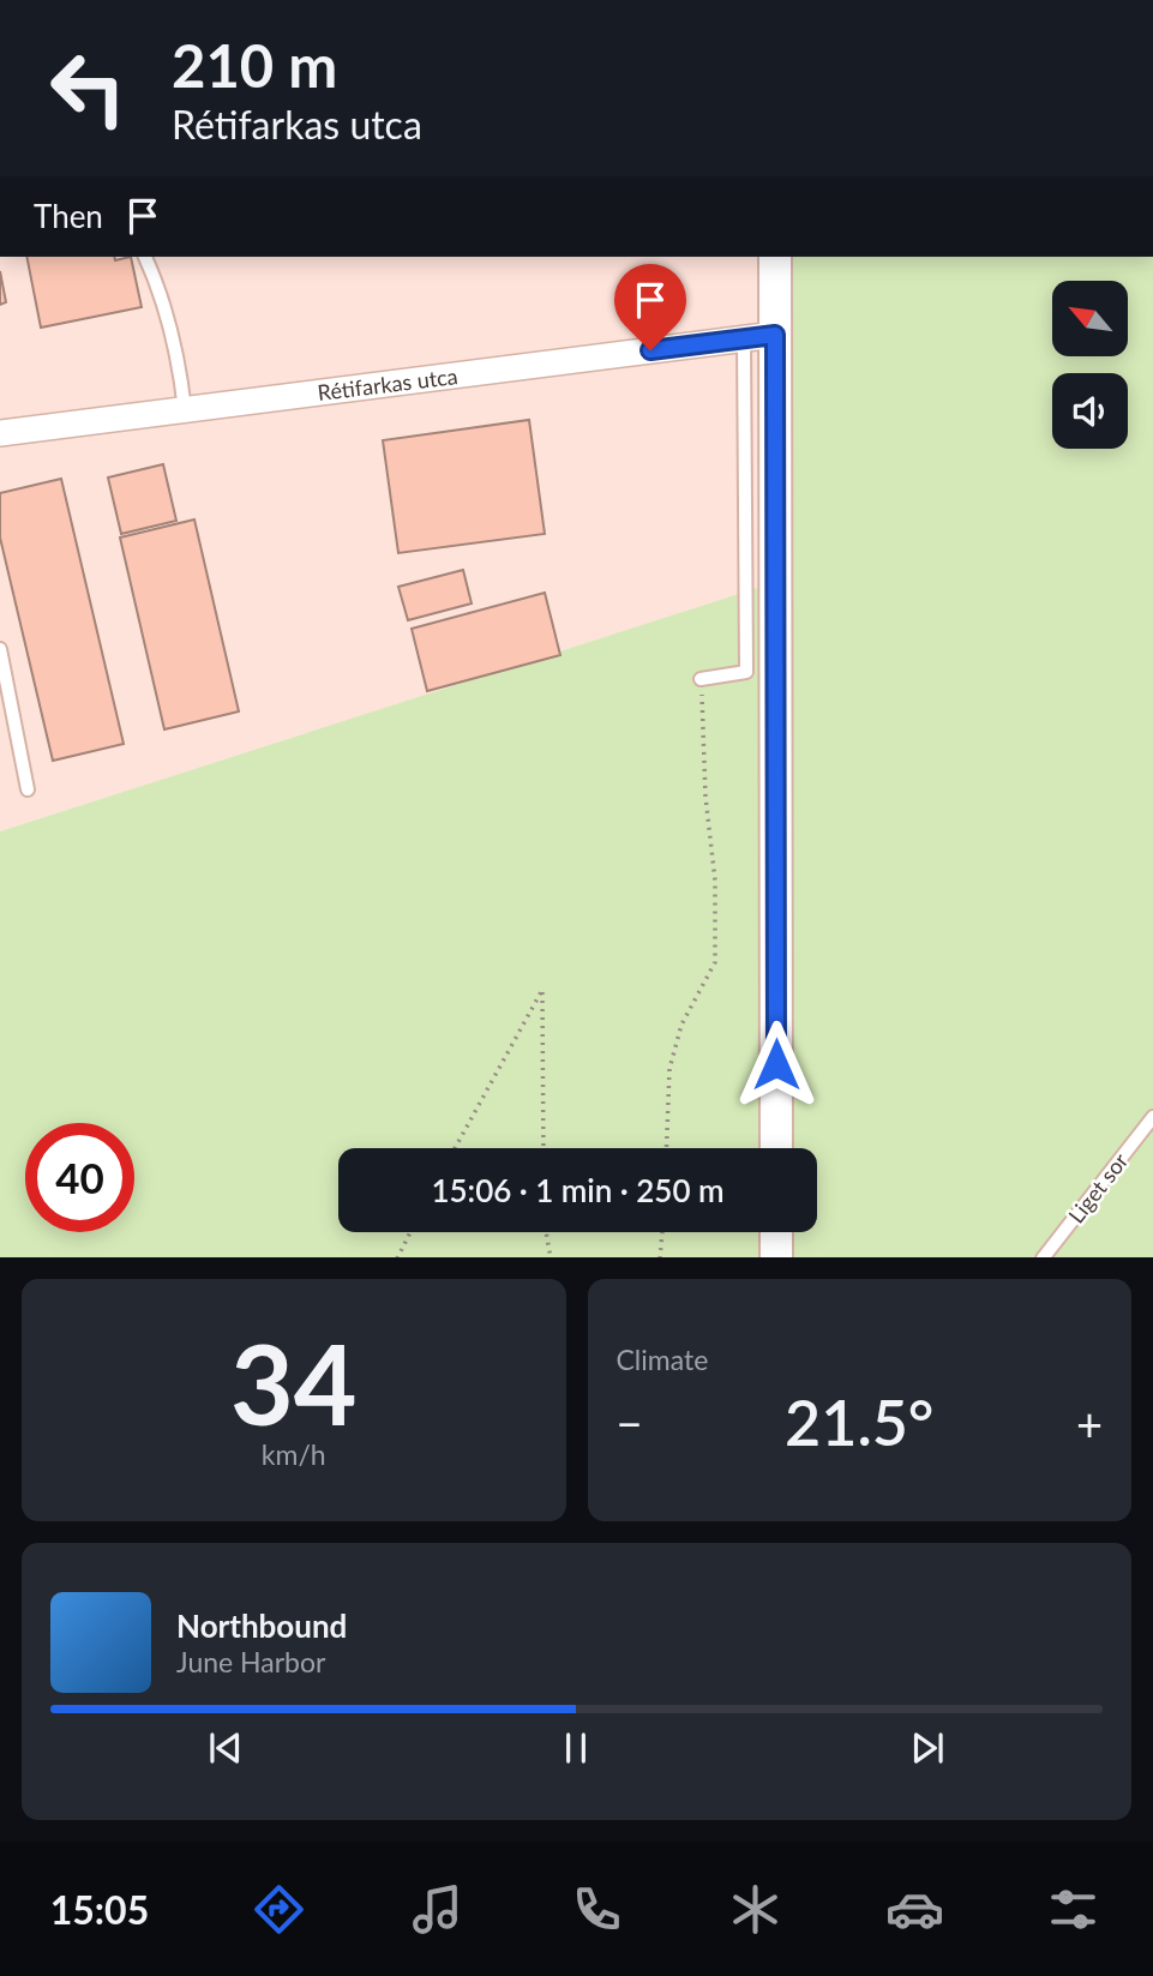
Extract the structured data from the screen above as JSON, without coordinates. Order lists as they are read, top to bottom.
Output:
{
  "streets": {
    "street": ["Rétifarkas utca"],
    "lane": ["Liget sor"]
  },
  "north": "top left",
  "page": {
    "turn": ["210 m", "Rétifarkas utca"],
    "then": "Then",
    "limit": "40",
    "trip": "15:06 · 1 min · 250 m",
    "tile": [
      ["34", "km/h"],
      "Climate"
    ],
    "heat": ["−", "21.5°", "+"],
    "song": ["Northbound", "June Harbor"],
    "tabs": "15:05"
  }
}
